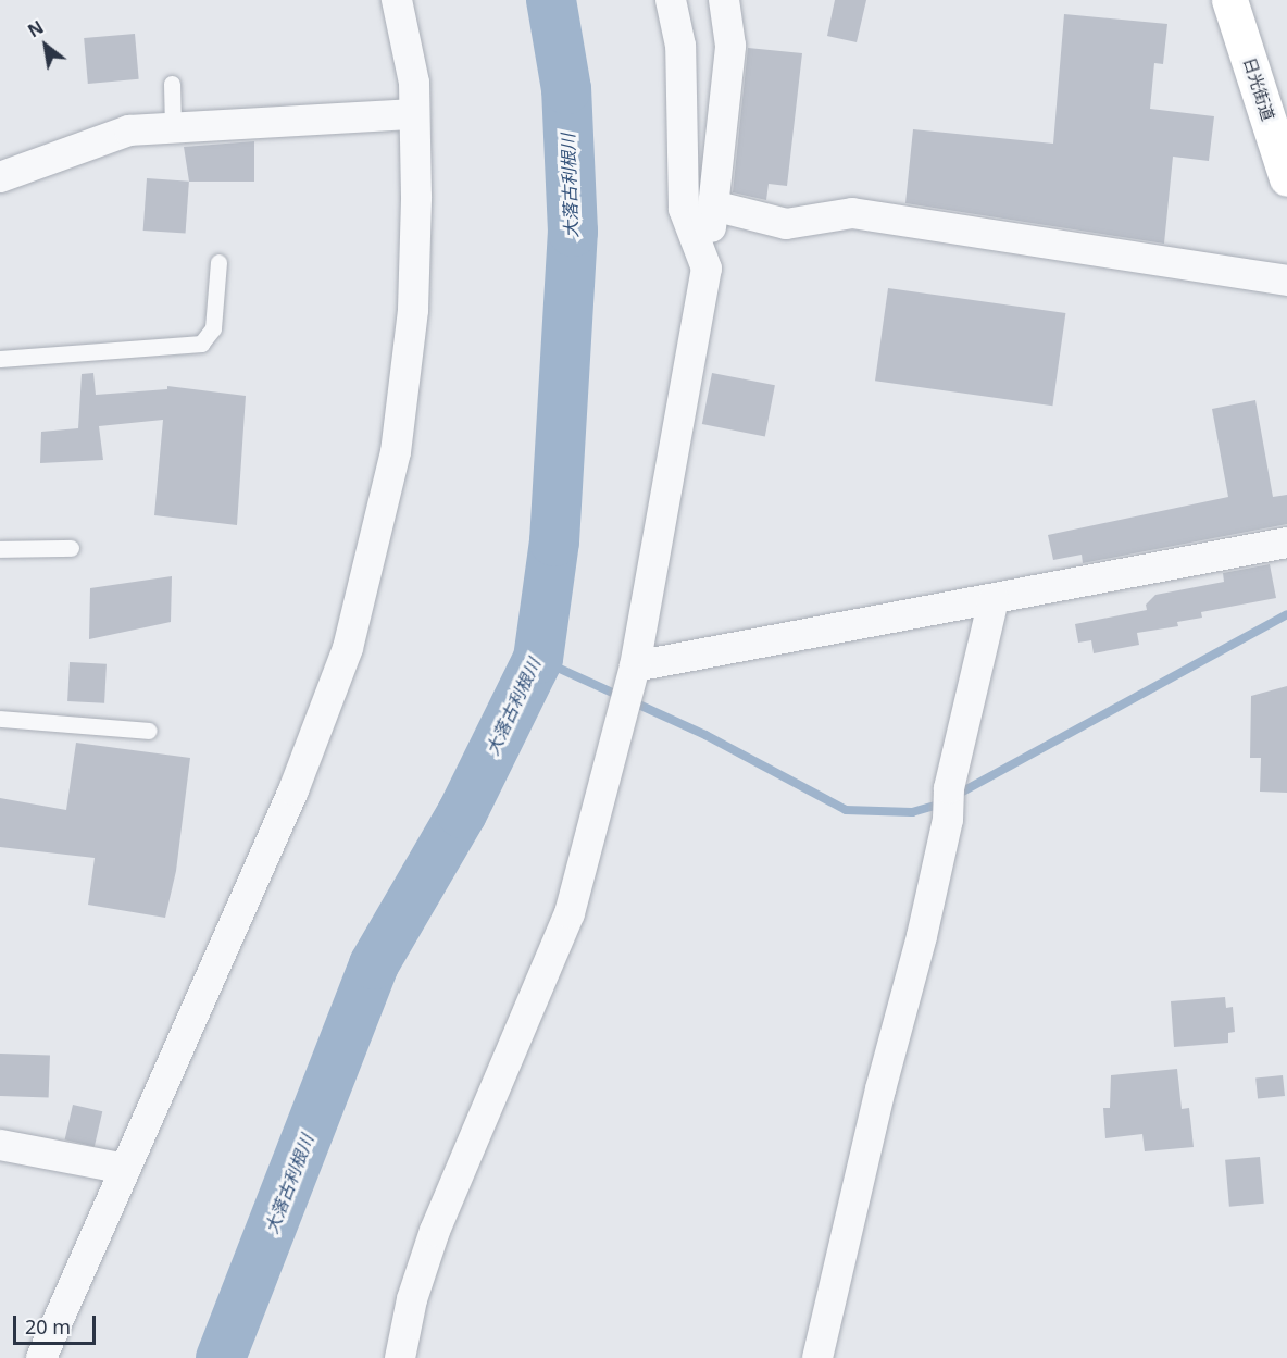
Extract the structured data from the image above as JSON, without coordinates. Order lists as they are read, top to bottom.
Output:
{
  "streets": {
    "highway": ["日光街道"]
  },
  "water": ["大落古利根川"],
  "scale_bar": "20 m",
  "north": "top left"
}
